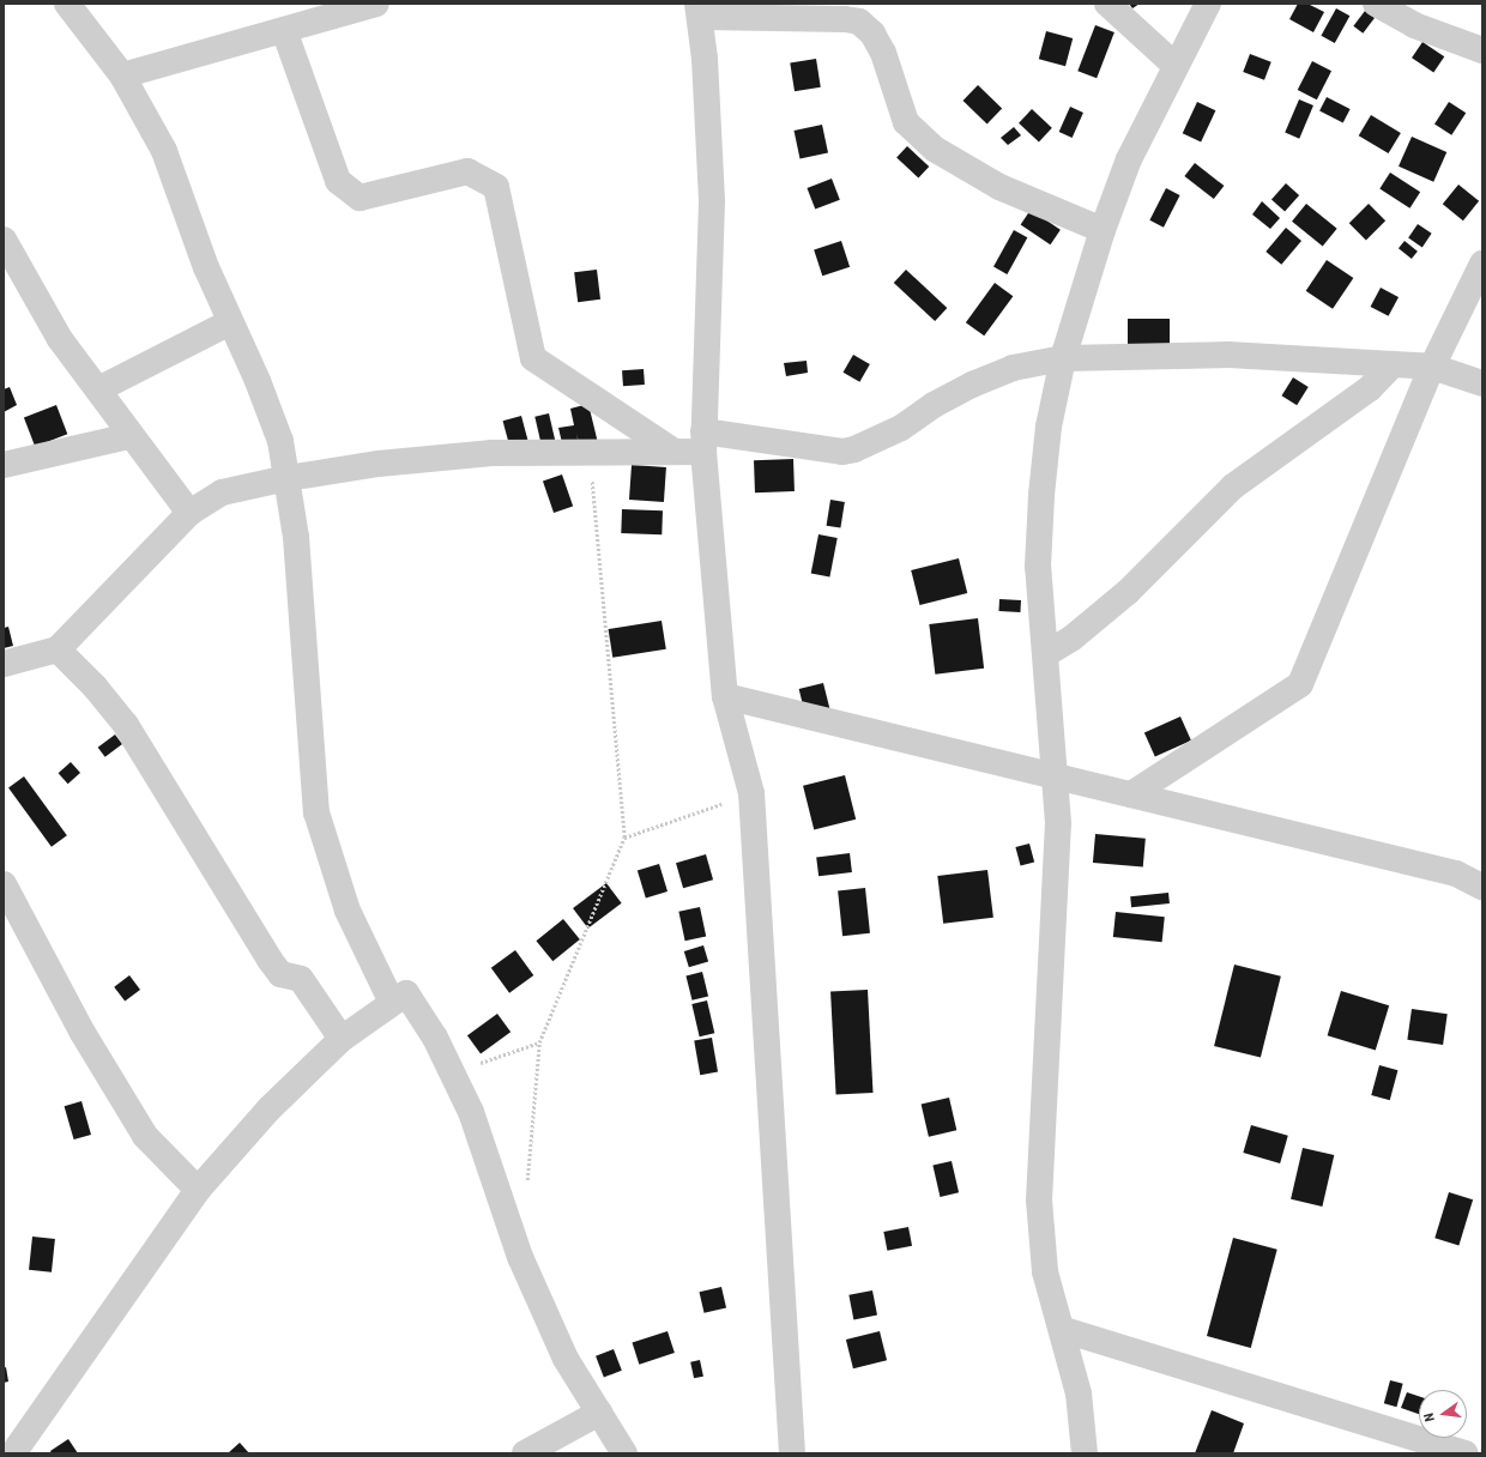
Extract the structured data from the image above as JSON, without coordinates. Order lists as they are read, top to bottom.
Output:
{
  "north": "left"
}
